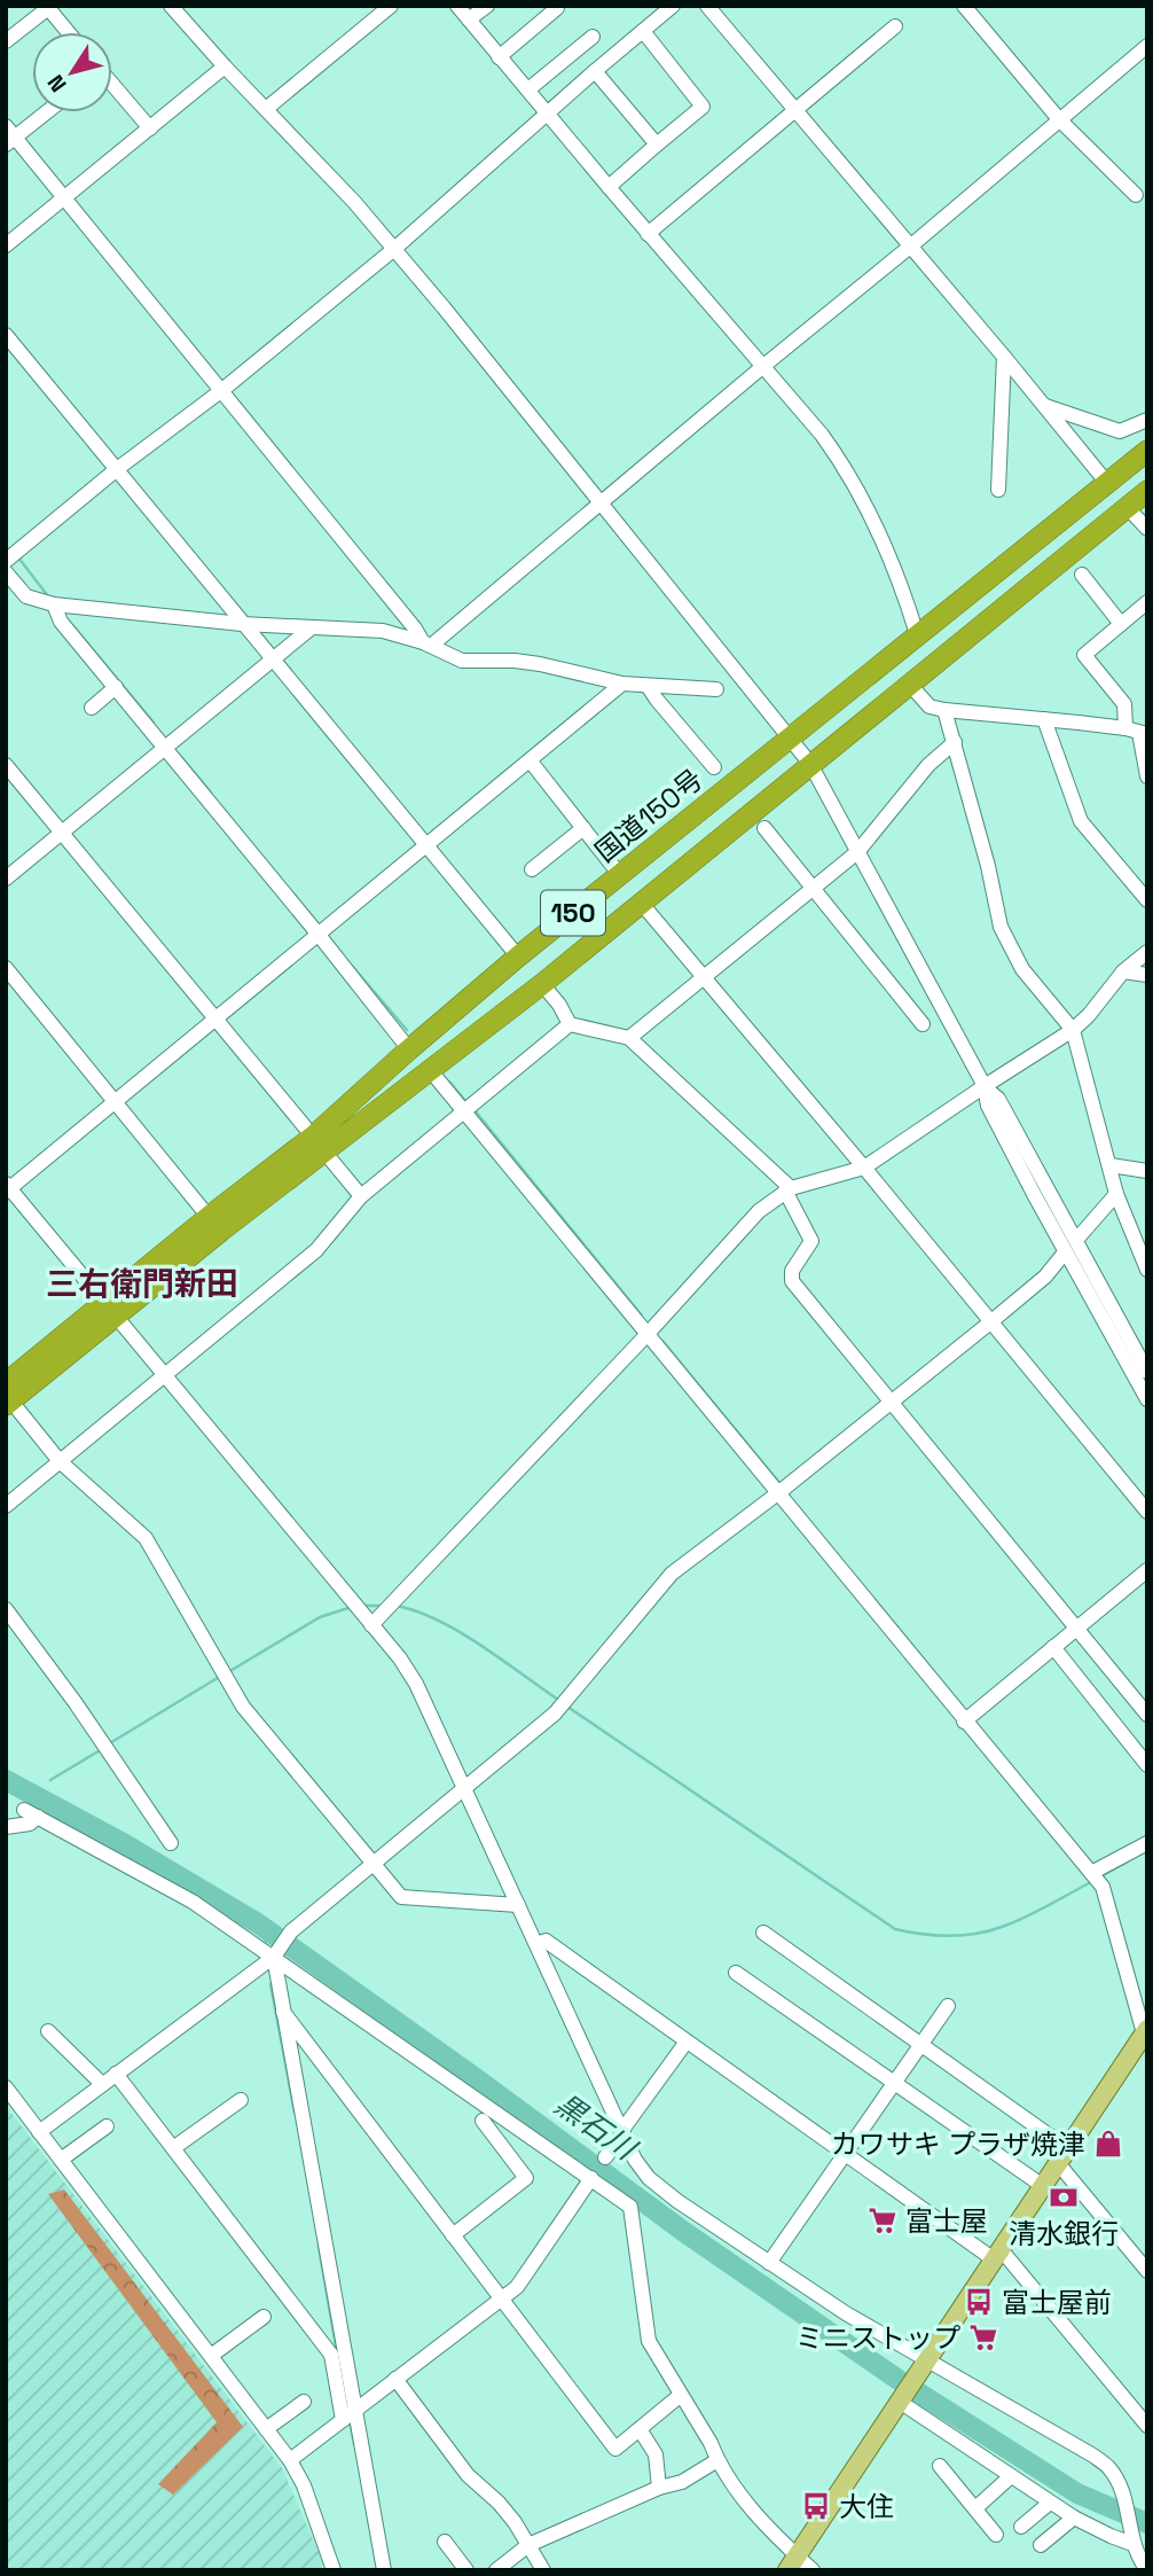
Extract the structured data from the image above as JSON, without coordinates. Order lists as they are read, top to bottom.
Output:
{
  "streets": {
    "highway": ["国道150号", "150"]
  },
  "districts": ["三右衛門新田"],
  "water": ["黒石川"],
  "places": {
    "shop": ["カワサキ プラザ焼津"],
    "bank": ["清水銀行"],
    "supermarket": ["富士屋", "ミニストップ"],
    "bus stop": ["富士屋前", "大住"]
  },
  "north": "bottom left"
}
